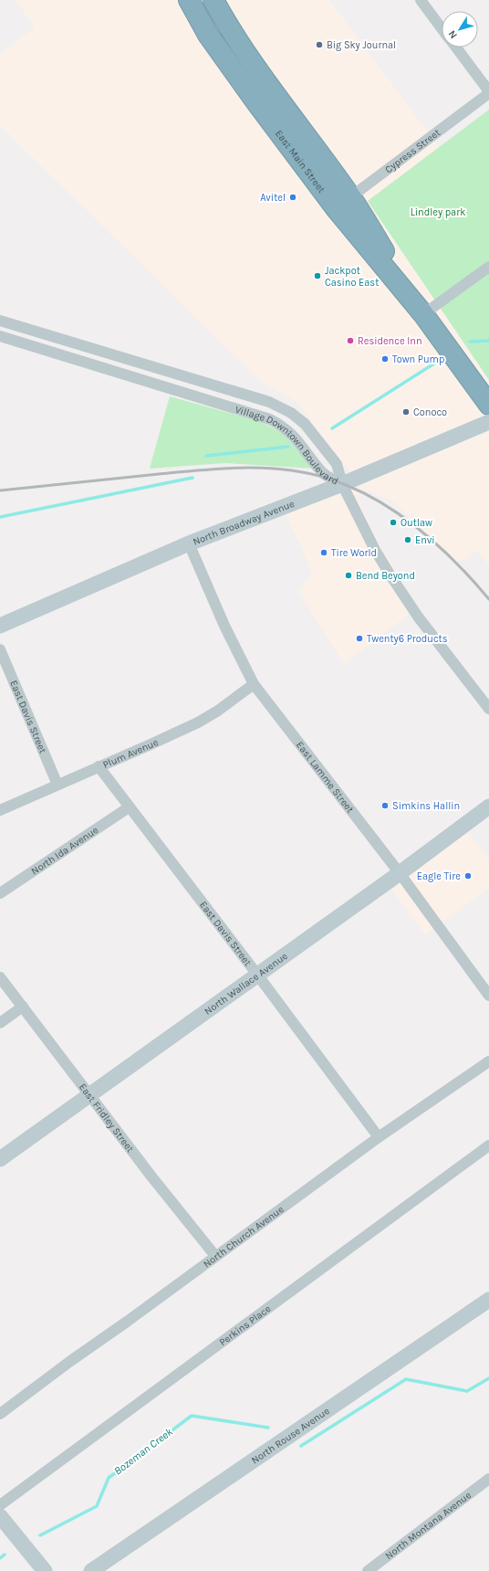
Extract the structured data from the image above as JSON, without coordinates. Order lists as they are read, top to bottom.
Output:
{
  "streets": {
    "highway": ["East Main Street"],
    "street": [
      "Cypress Street",
      "Village Downtown Boulevard",
      "North Broadway Avenue",
      "East Davis Street",
      "Plum Avenue",
      "East Lamme Street",
      "North Ida Avenue",
      "North Wallace Avenue",
      "East Fridley Street",
      "North Church Avenue",
      "Perkins Place",
      "North Rouse Avenue",
      "North Montana Avenue"
    ]
  },
  "crossings": [
    ["Cypress Street", "East Main Street"],
    ["Village Downtown Boulevard", "North Broadway Avenue"],
    ["North Broadway Avenue", "East Lamme Street"],
    ["East Davis Street", "Plum Avenue"],
    ["East Davis Street", "North Ida Avenue"],
    ["East Davis Street", "North Wallace Avenue"],
    ["East Davis Street", "North Church Avenue"],
    ["Plum Avenue", "East Lamme Street"],
    ["East Lamme Street", "North Wallace Avenue"],
    ["North Wallace Avenue", "East Fridley Street"],
    ["East Fridley Street", "North Church Avenue"]
  ],
  "water": ["Bozeman Creek"],
  "parks": ["Lindley park"],
  "places": [
    "Big Sky Journal",
    "Avitel",
    "Jackpot Casino East",
    "Residence Inn",
    "Town Pump",
    "Conoco",
    "Outlaw",
    "Envi",
    "Tire World",
    "Bend Beyond",
    "Twenty6 Products",
    "Simkins Hallin",
    "Eagle Tire"
  ],
  "north": "bottom left"
}
